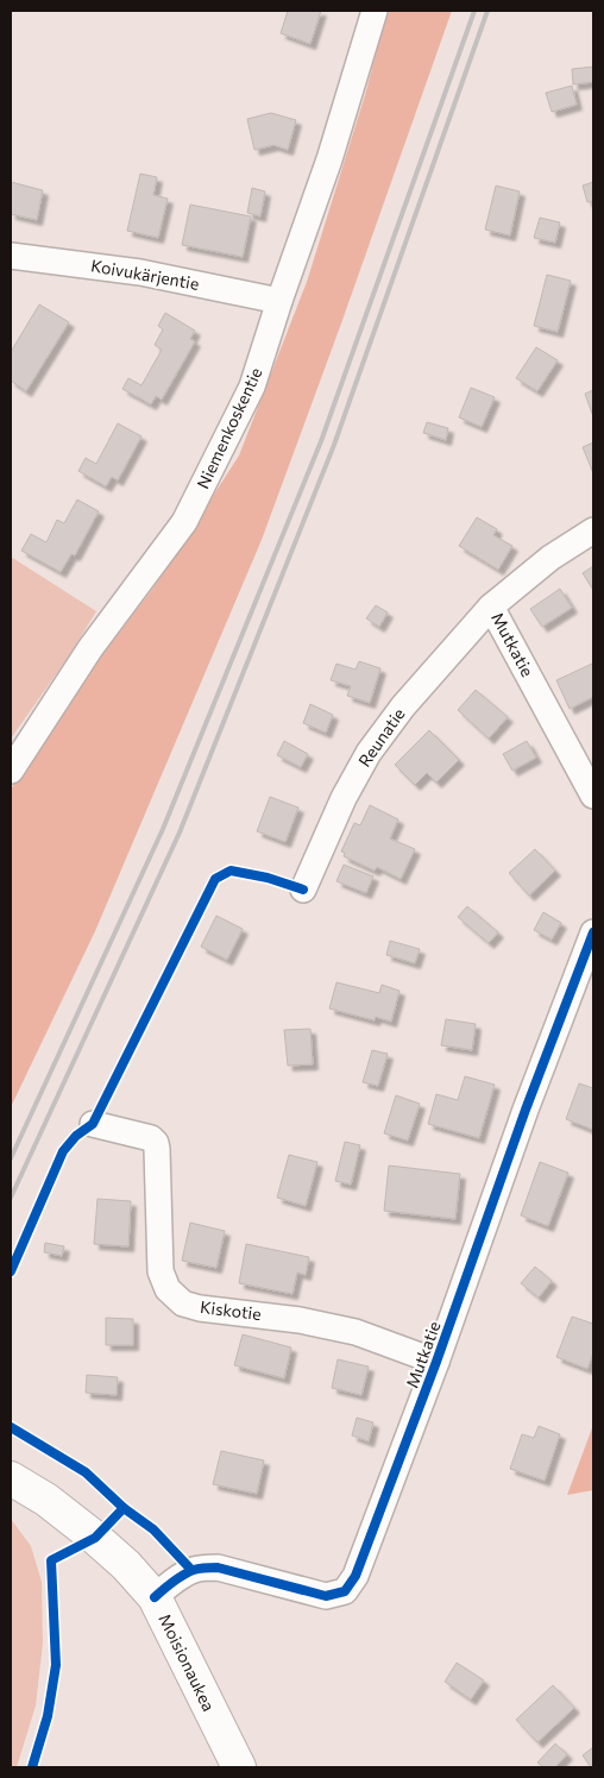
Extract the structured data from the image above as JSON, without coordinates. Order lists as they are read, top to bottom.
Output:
{
  "streets": {
    "street": [
      "Koivukärjentie",
      "Niemenkoskentie",
      "Mutkatie",
      "Reunatie",
      "Kiskotie",
      "Moisionaukea"
    ]
  },
  "crossings": [
    ["Koivukärjentie", "Niemenkoskentie"],
    ["Mutkatie", "Reunatie"],
    ["Mutkatie", "Kiskotie"],
    ["Mutkatie", "Moisionaukea"]
  ]
}
